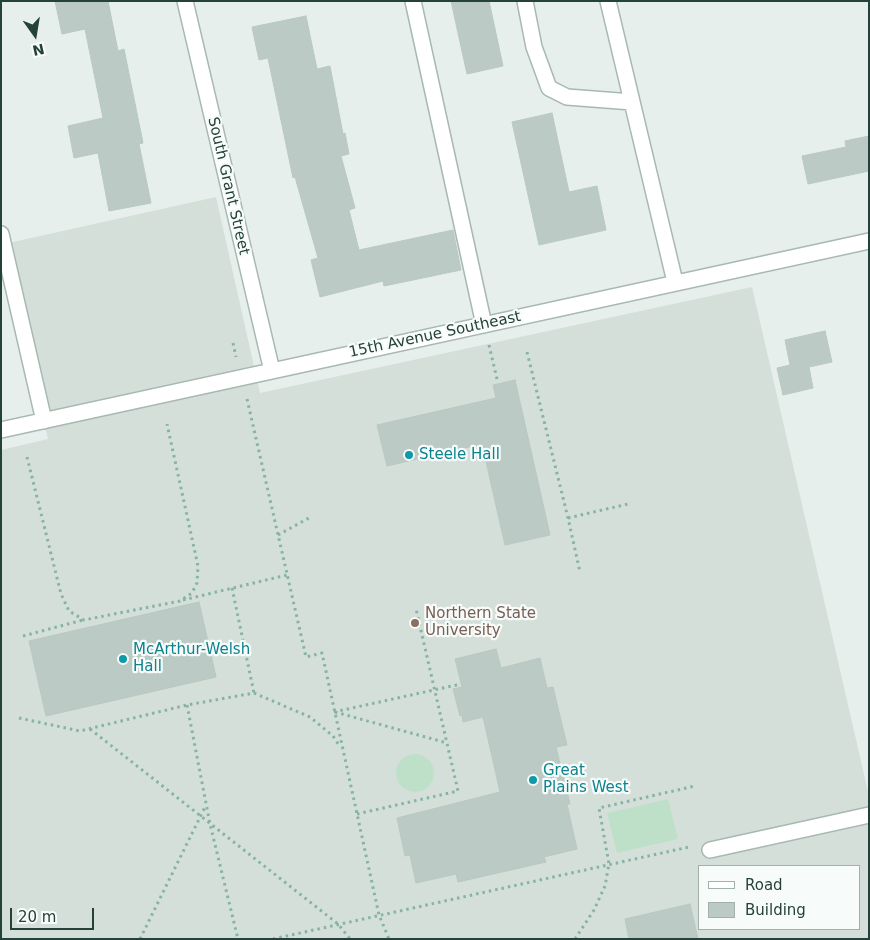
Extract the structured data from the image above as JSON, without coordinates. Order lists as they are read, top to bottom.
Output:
{
  "streets": {
    "street": ["South Grant Street", "15th Avenue Southeast"]
  },
  "crossings": [
    ["South Grant Street", "15th Avenue Southeast"]
  ],
  "places": [
    "Steele Hall",
    "Northern State University",
    "McArthur-Welsh Hall",
    "Great Plains West"
  ],
  "legend": ["Road", "Building"],
  "scale_bar": "20 m",
  "north": "bottom"
}
